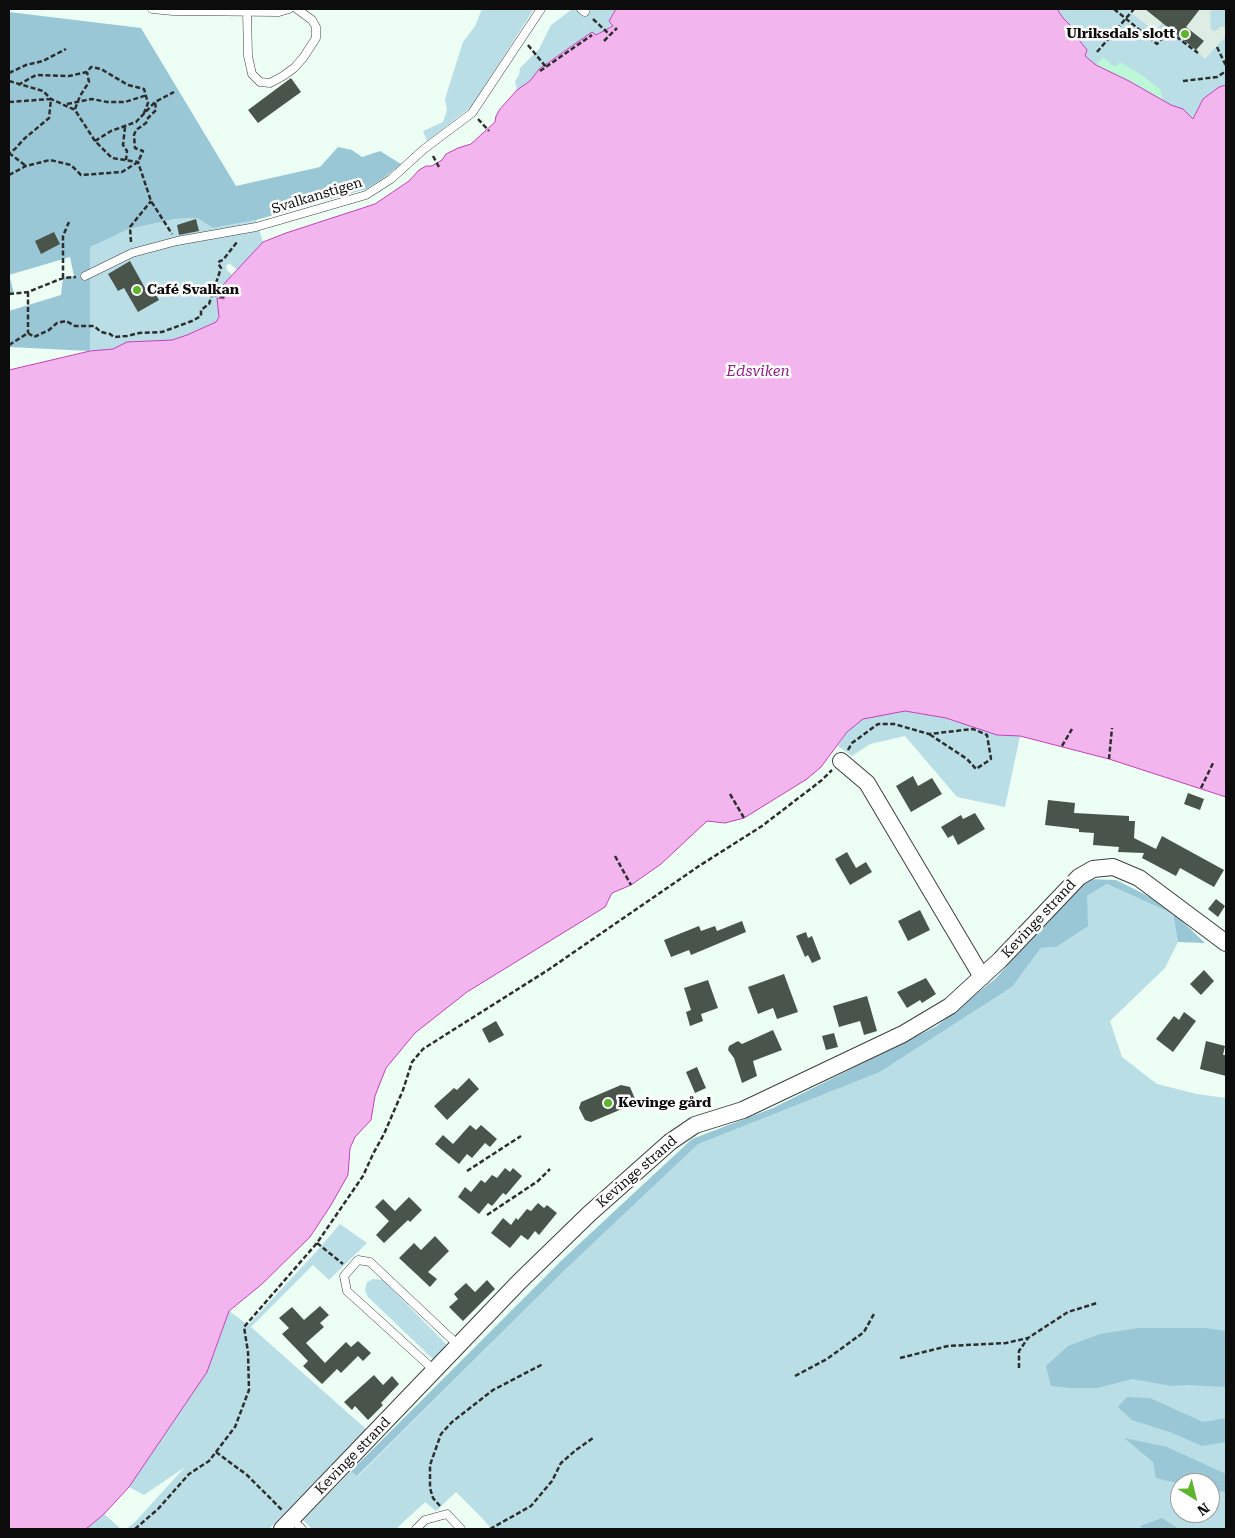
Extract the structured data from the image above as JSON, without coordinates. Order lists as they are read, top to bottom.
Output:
{
  "streets": {
    "street": ["Kevinge strand"],
    "lane": ["Svalkanstigen"]
  },
  "water": ["Edsviken"],
  "places": ["Ulriksdals slott", "Café Svalkan", "Kevinge gård"],
  "north": "bottom right"
}
